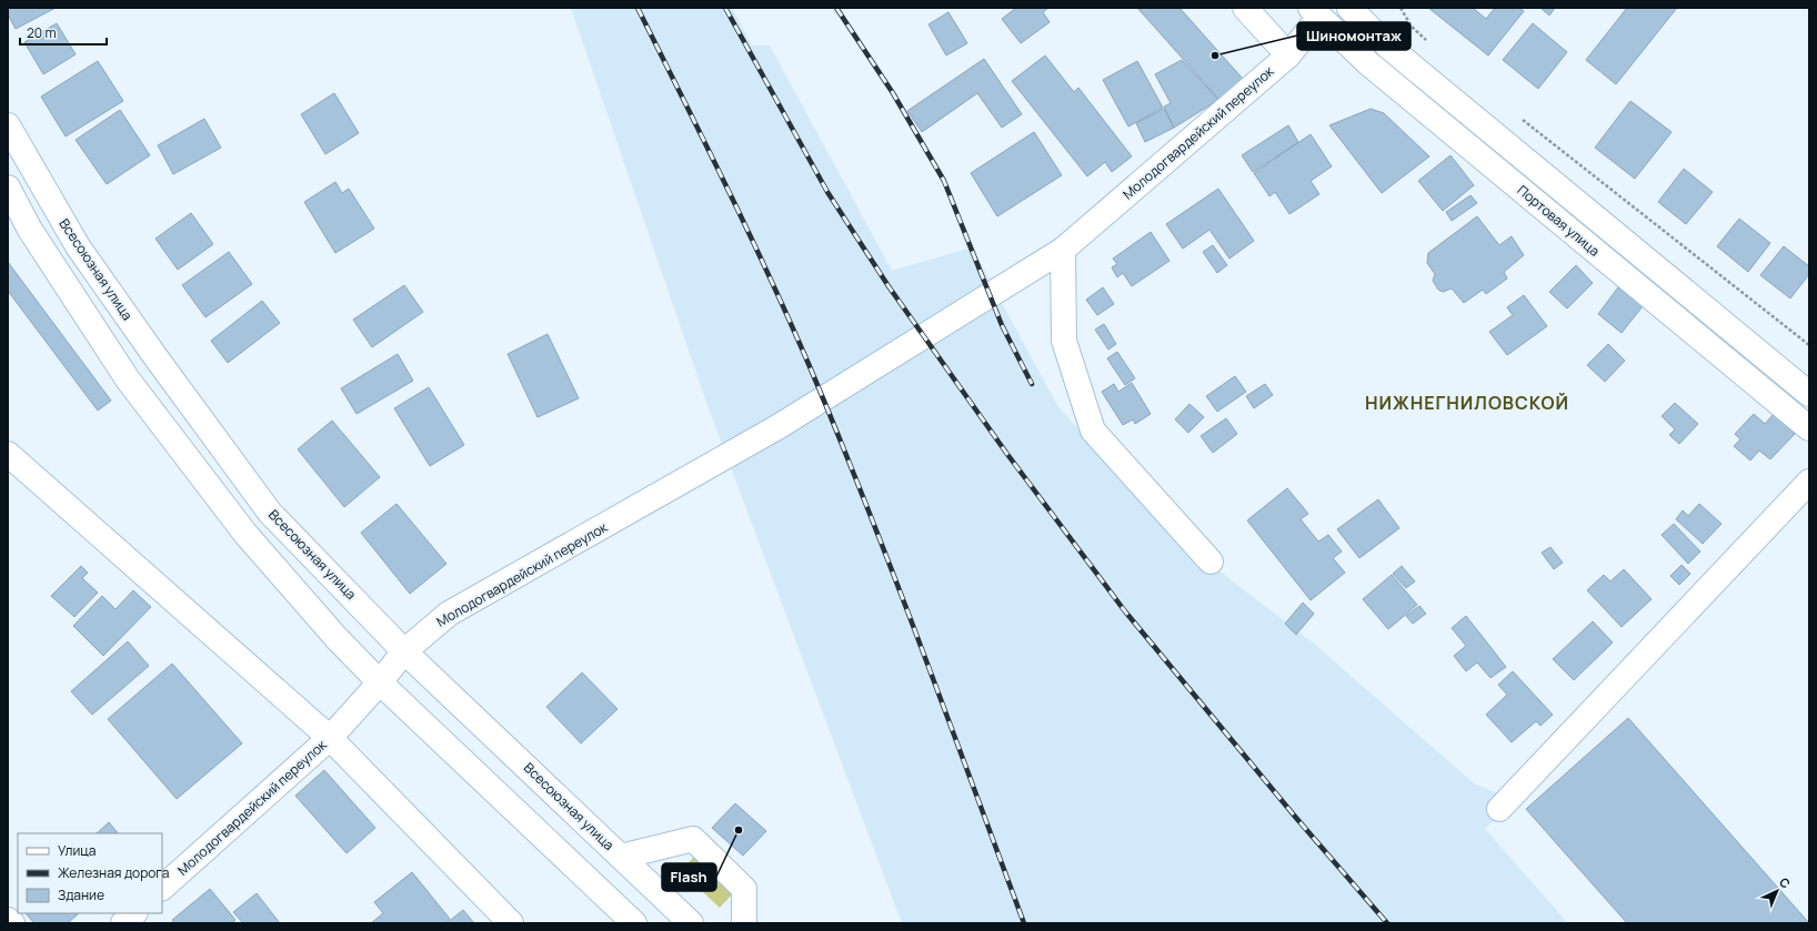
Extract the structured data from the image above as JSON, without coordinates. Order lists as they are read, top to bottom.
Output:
{
  "streets": {
    "main road": ["Молодогвардейский переулок", "Портовая улица", "Всесоюзная улица"]
  },
  "crossings": [
    ["Молодогвардейский переулок", "Портовая улица"],
    ["Молодогвардейский переулок", "Всесоюзная улица"]
  ],
  "districts": ["НИЖНЕГНИЛОВСКОЙ"],
  "places": ["Шиномонтаж", "Flash"],
  "legend": ["Улица", "Железная дорога", "Здание"],
  "scale_bar": "20 m",
  "north": "top right"
}
